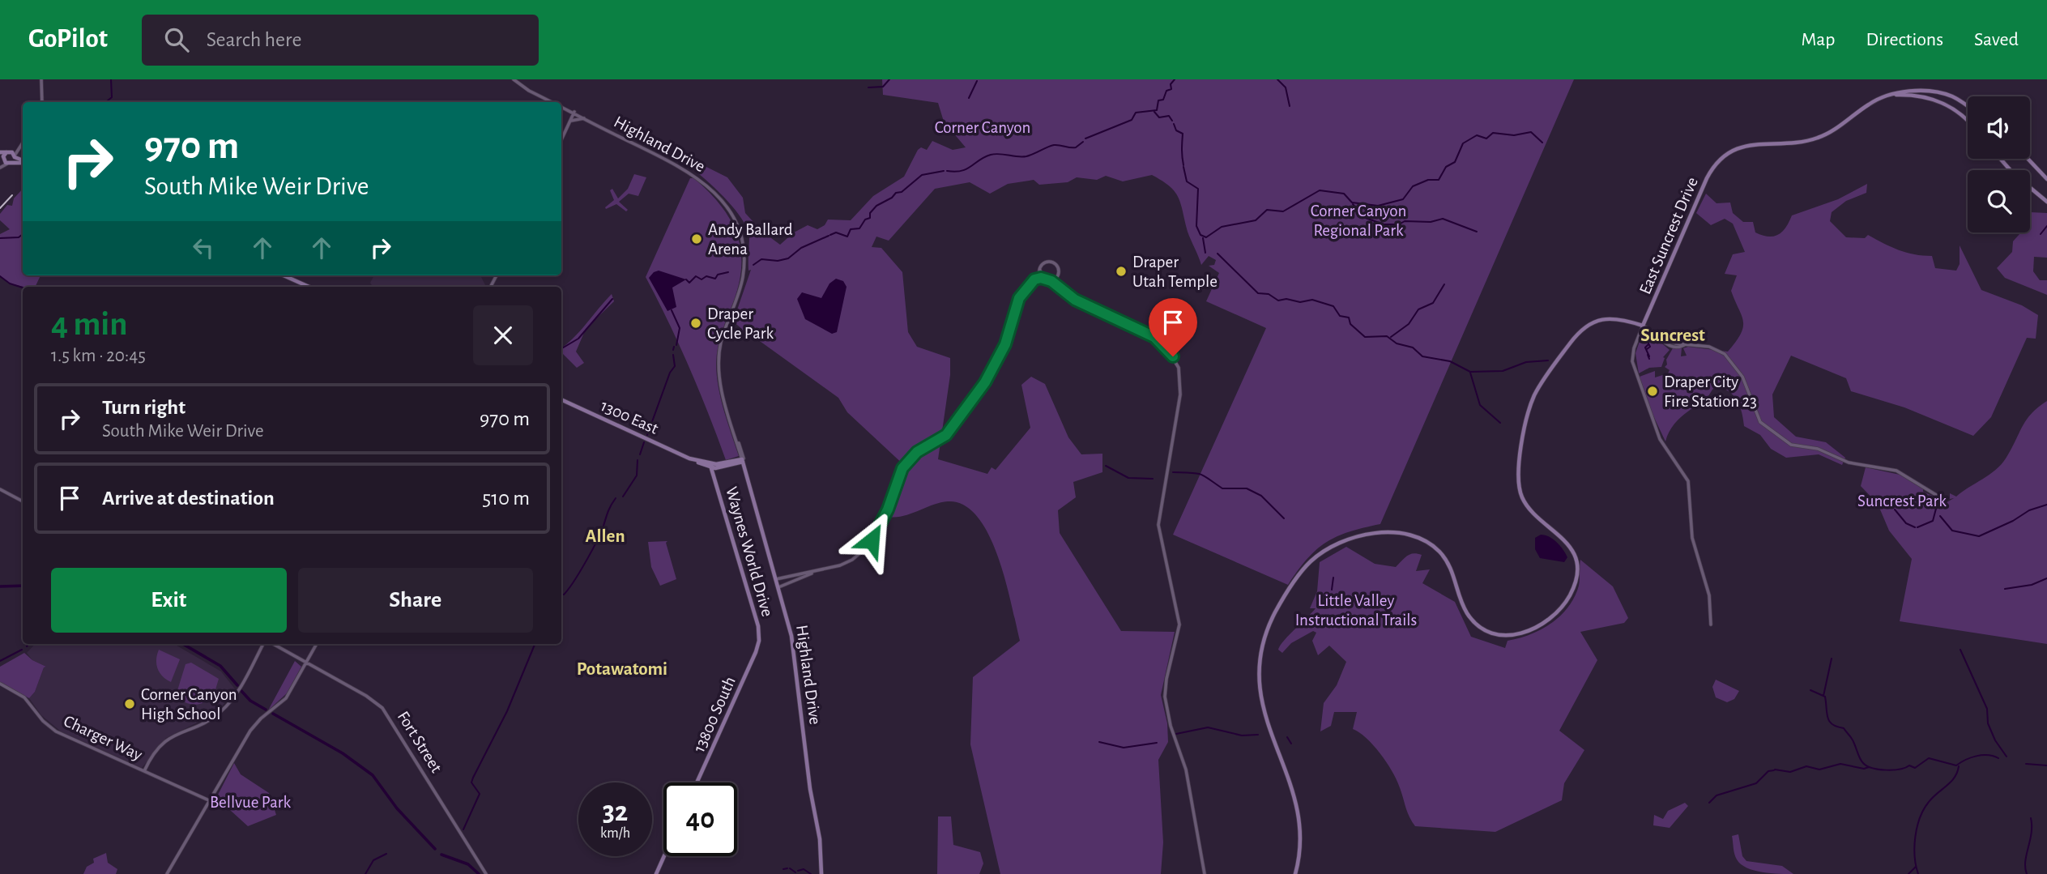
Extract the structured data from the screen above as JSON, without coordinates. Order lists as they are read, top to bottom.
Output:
{
  "streets": {
    "main road": [
      "Highland Drive",
      "East Suncrest Drive",
      "1300 East",
      "Waynes World Drive",
      "13800 South"
    ],
    "street": ["Charger Way", "Fort Street"]
  },
  "crossings": [
    ["1300 East", "Waynes World Drive"],
    ["Waynes World Drive", "13800 South"]
  ],
  "districts": ["Suncrest", "Allen", "Potawatomi"],
  "parks": [
    "Corner Canyon",
    "Corner Canyon Regional Park",
    "Suncrest Park",
    "Little Valley Instructional Trails",
    "Bellvue Park"
  ],
  "places": [
    "Andy Ballard Arena",
    "Draper Utah Temple",
    "Draper Cycle Park",
    "Draper City Fire Station 23",
    "Corner Canyon High School"
  ],
  "page": {
    "header": "GoPilot",
    "search": "Search here",
    "nav": ["Map", "Directions", "Saved"],
    "turn": ["970 m", "South Mike Weir Drive"],
    "heading": ["4 min", "1.5 km · 20:45"],
    "list": [
      {
        "name": "Turn right",
        "note": "South Mike Weir Drive",
        "value": "970 m"
      },
      {
        "name": "Arrive at destination",
        "value": "510 m"
      }
    ],
    "buttons": ["Exit", "Share"],
    "speed": "32 km/h",
    "limit": "40"
  }
}
